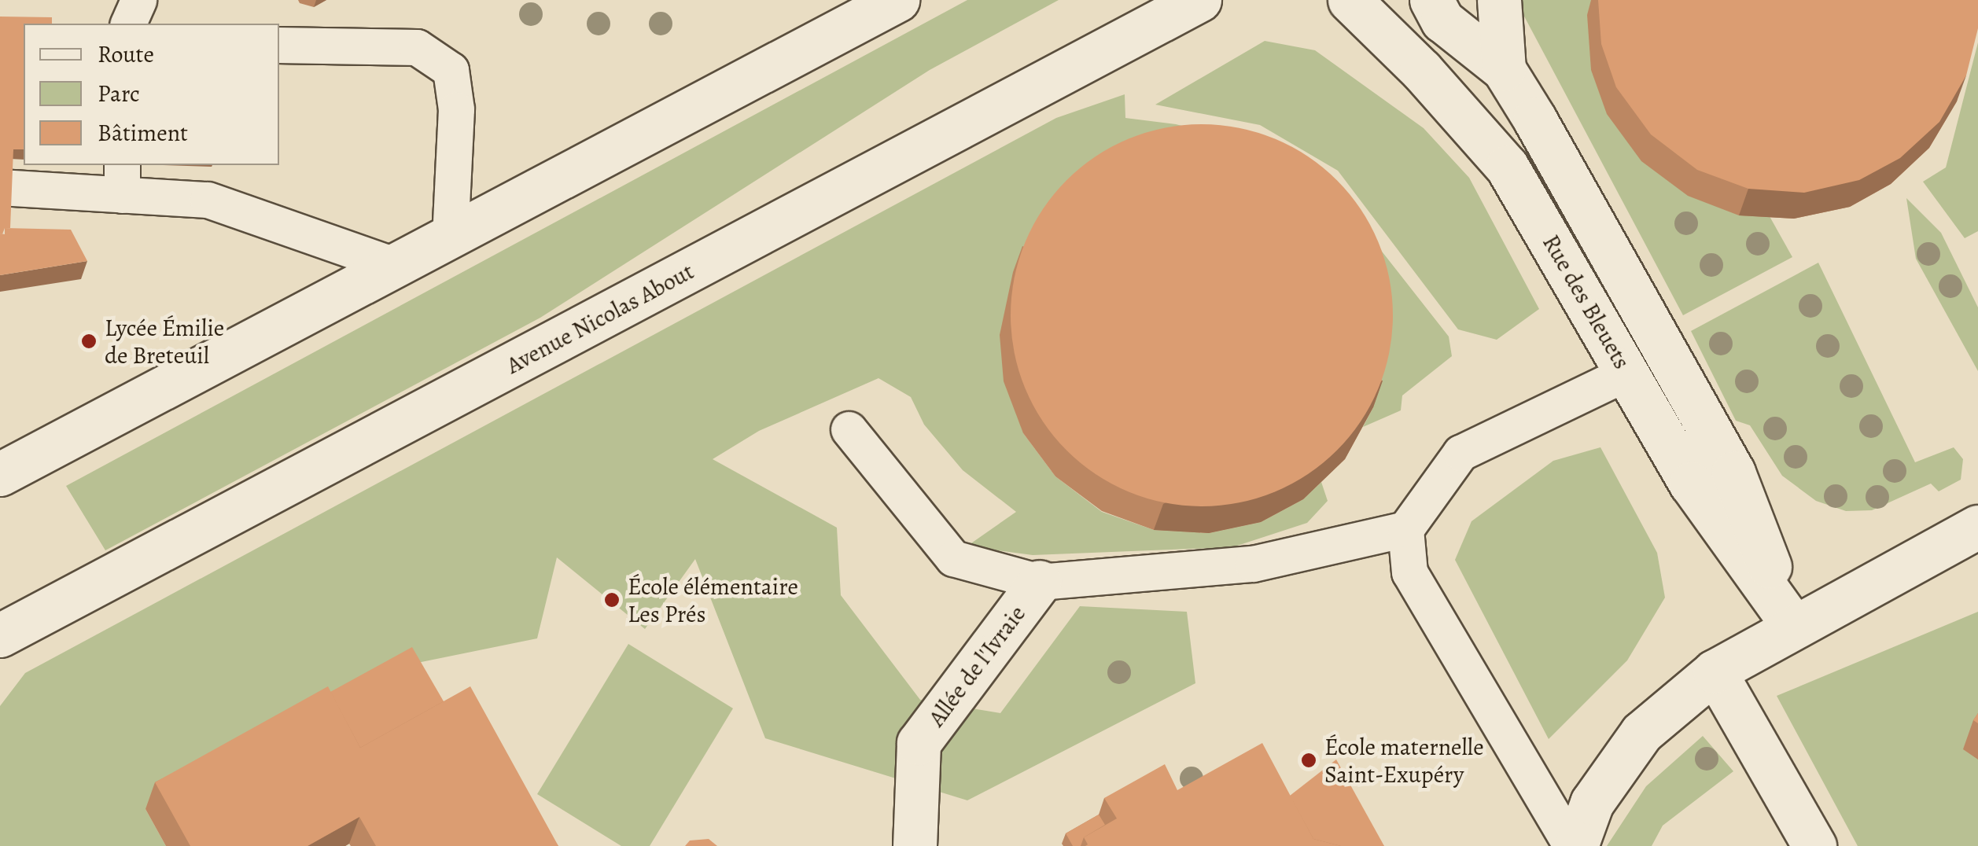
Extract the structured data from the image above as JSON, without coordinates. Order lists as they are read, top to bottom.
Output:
{
  "streets": {
    "street": ["Rue des Bleuets", "Avenue Nicolas About", "Allée de l'Ivraie"]
  },
  "places": ["Lycée Émilie de Breteuil", "École élémentaire Les Prés", "École maternelle Saint-Exupéry"],
  "legend": ["Route", "Parc", "Bâtiment"]
}
